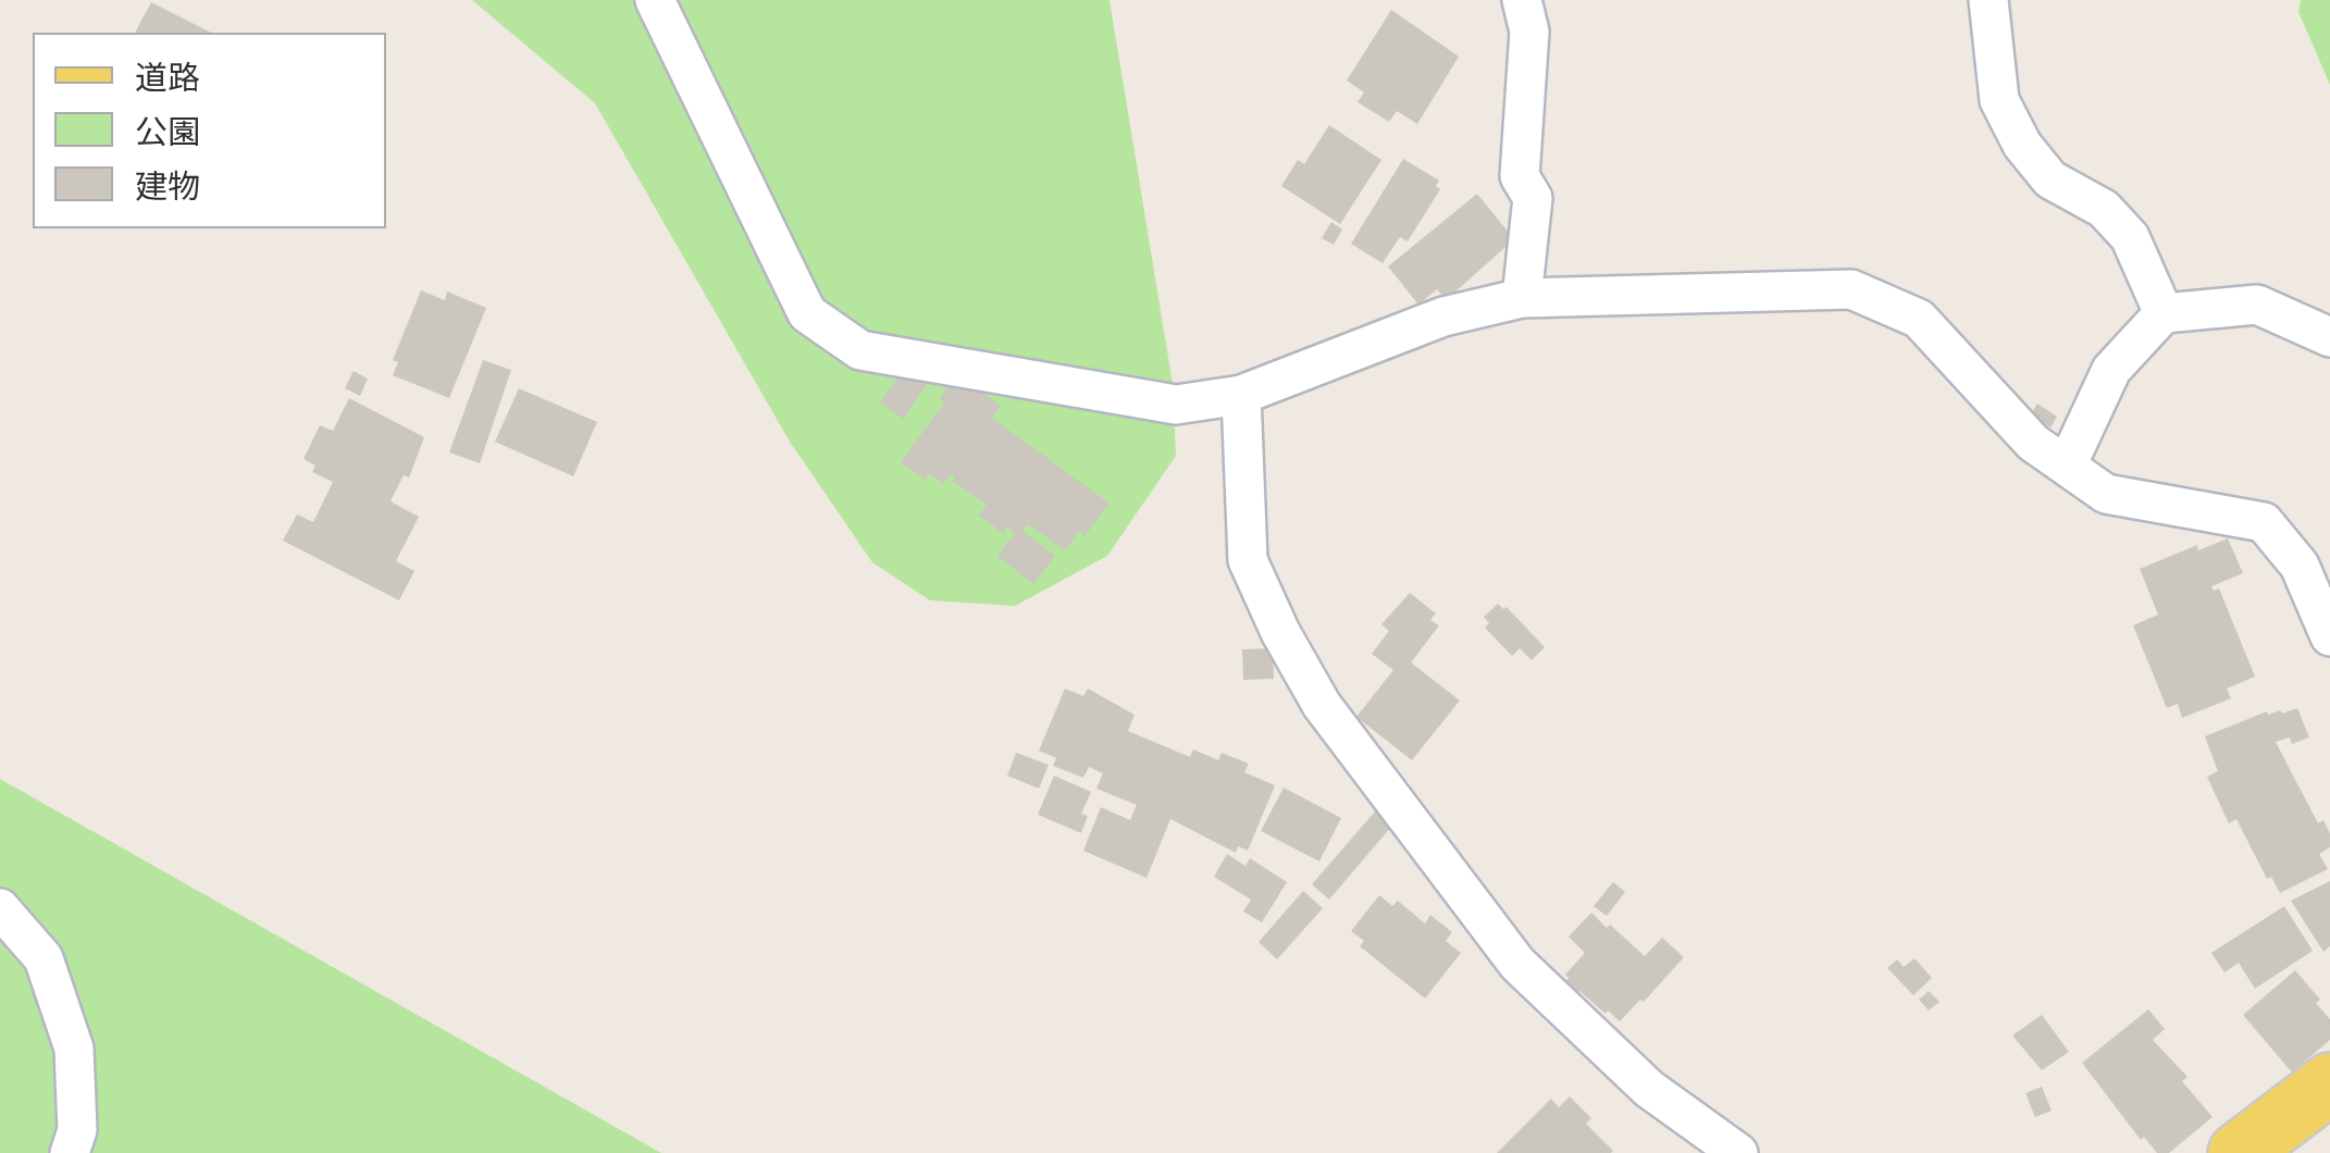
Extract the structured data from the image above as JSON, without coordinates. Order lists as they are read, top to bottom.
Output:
{
  "legend": ["道路", "公園", "建物"]
}
